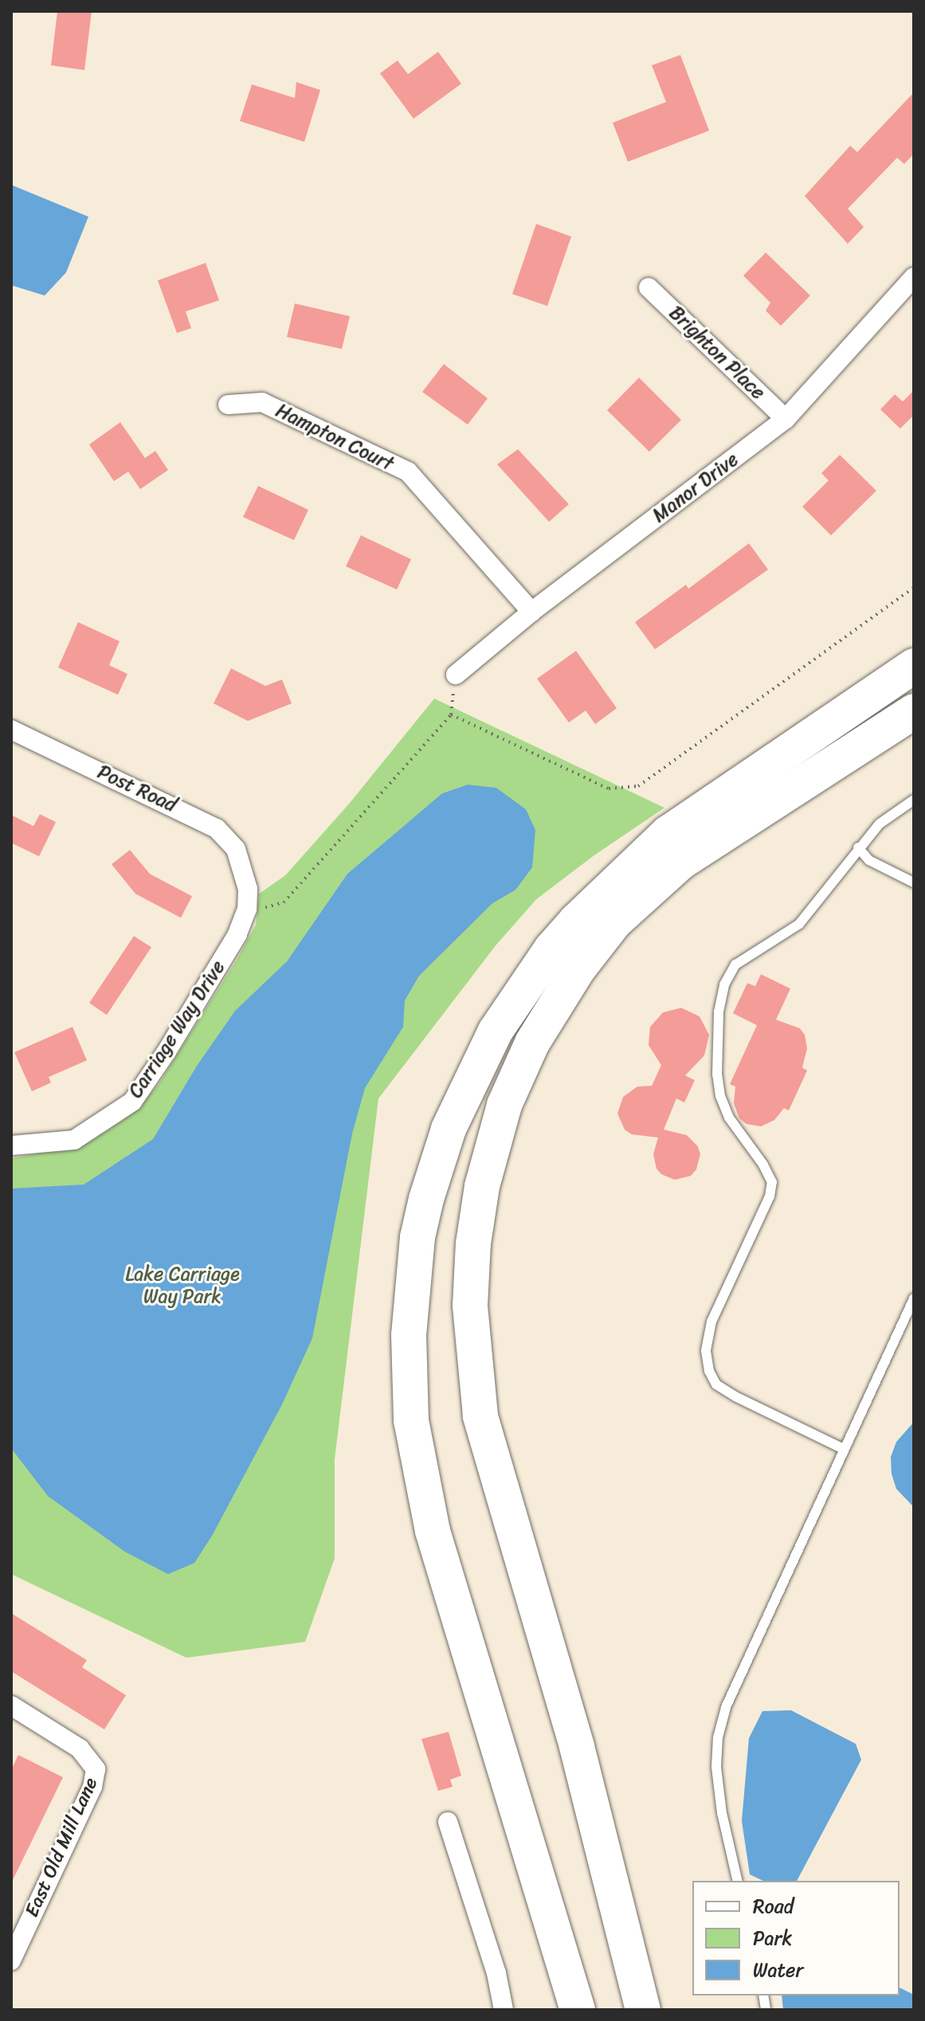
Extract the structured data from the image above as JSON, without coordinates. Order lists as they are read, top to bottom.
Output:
{
  "streets": {
    "street": [
      "Brighton Place",
      "Hampton Court",
      "Manor Drive",
      "Post Road",
      "Carriage Way Drive",
      "East Old Mill Lane"
    ]
  },
  "crossings": [
    ["Brighton Place", "Manor Drive"],
    ["Hampton Court", "Manor Drive"],
    ["Post Road", "Carriage Way Drive"]
  ],
  "parks": ["Lake Carriage Way Park"],
  "legend": ["Road", "Park", "Water"]
}
